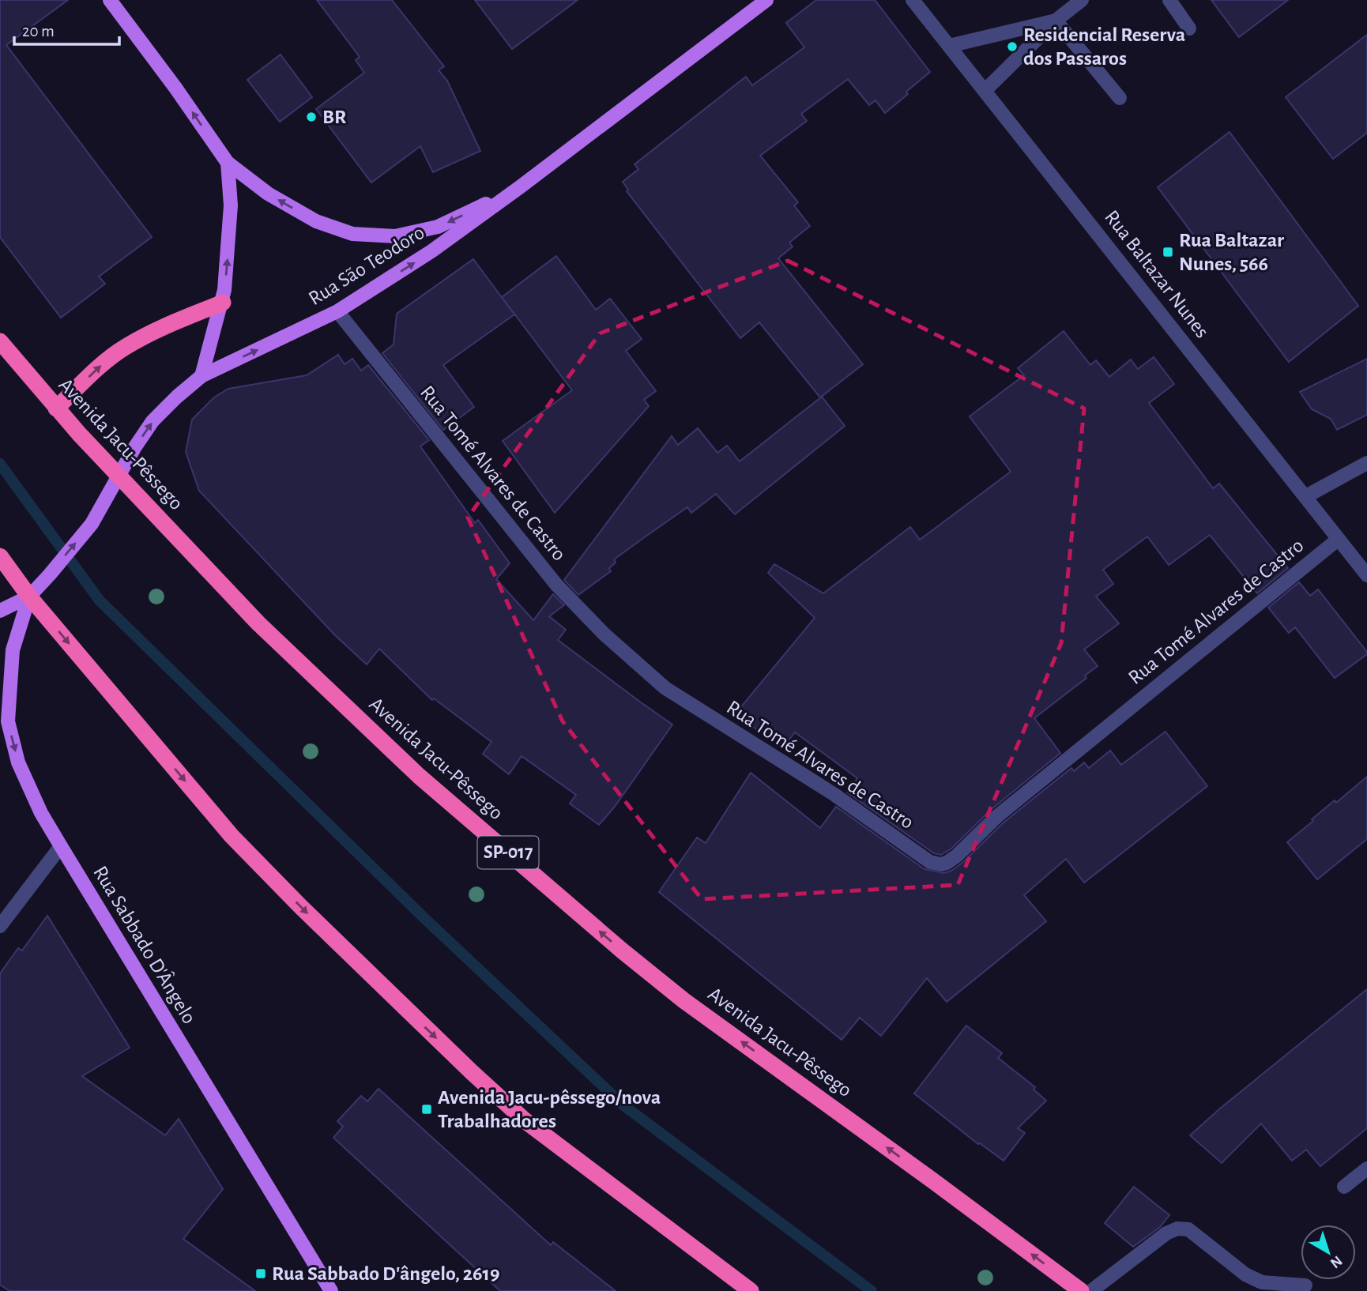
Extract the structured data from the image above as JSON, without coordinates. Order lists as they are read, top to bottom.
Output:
{
  "streets": {
    "highway": ["Avenida Jacu-Pêssego", "SP-017"],
    "main road": ["Rua São Teodoro", "Rua Sabbado D'Ângelo"],
    "street": ["Rua Baltazar Nunes", "Rua Tomé Alvares de Castro"]
  },
  "crossings": [
    ["Rua São Teodoro", "Avenida Jacu-Pêssego"],
    ["Rua São Teodoro", "Rua Tomé Alvares de Castro"],
    ["Rua São Teodoro", "Rua Sabbado D'Ângelo"],
    ["Rua Baltazar Nunes", "Rua Tomé Alvares de Castro"]
  ],
  "one_way": ["Rua São Teodoro", "Avenida Jacu-Pêssego"],
  "places": {
    "other": ["Residencial Reserva dos Passaros", "BR"],
    "transit": ["Rua Baltazar Nunes, 566", "Avenida Jacu-pêssego/nova Trabalhadores", "Rua Sabbado D'ângelo, 2619"]
  },
  "scale_bar": "20 m",
  "north": "bottom right"
}
